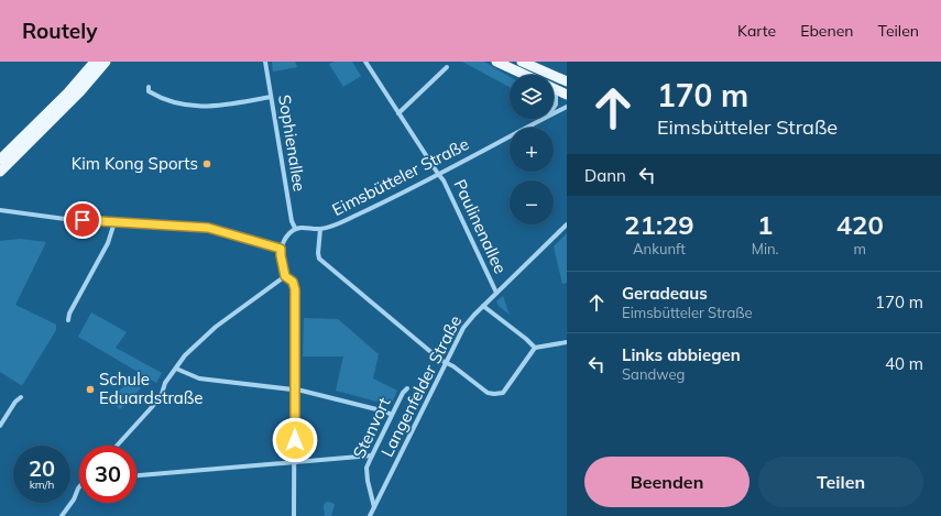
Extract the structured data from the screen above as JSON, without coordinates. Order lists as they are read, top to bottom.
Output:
{
  "streets": {
    "street": [
      "Sophienallee",
      "Eimsbütteler Straße",
      "Paulinenallee",
      "Langenfelder Straße",
      "Stenvort"
    ]
  },
  "crossings": [
    ["Sophienallee", "Eimsbütteler Straße"],
    ["Eimsbütteler Straße", "Paulinenallee"],
    ["Paulinenallee", "Langenfelder Straße"],
    ["Langenfelder Straße", "Stenvort"]
  ],
  "places": ["Kim Kong Sports", "Schule Eduardstraße"],
  "page": {
    "header": "Routely",
    "nav": ["Karte", "Ebenen", "Teilen"],
    "turn": ["170 m", "Eimsbütteler Straße"],
    "map_buttons": ["+", "−"],
    "then": "Dann",
    "eta": [
      "21:29",
      "Ankunft",
      "1",
      "Min.",
      "420",
      "m"
    ],
    "list": [
      {
        "name": "Geradeaus",
        "note": "Eimsbütteler Straße",
        "value": "170 m"
      },
      {
        "name": "Links abbiegen",
        "note": "Sandweg",
        "value": "40 m"
      }
    ],
    "speed": "20 km/h",
    "limit": "30",
    "buttons": ["Beenden", "Teilen"]
  }
}
